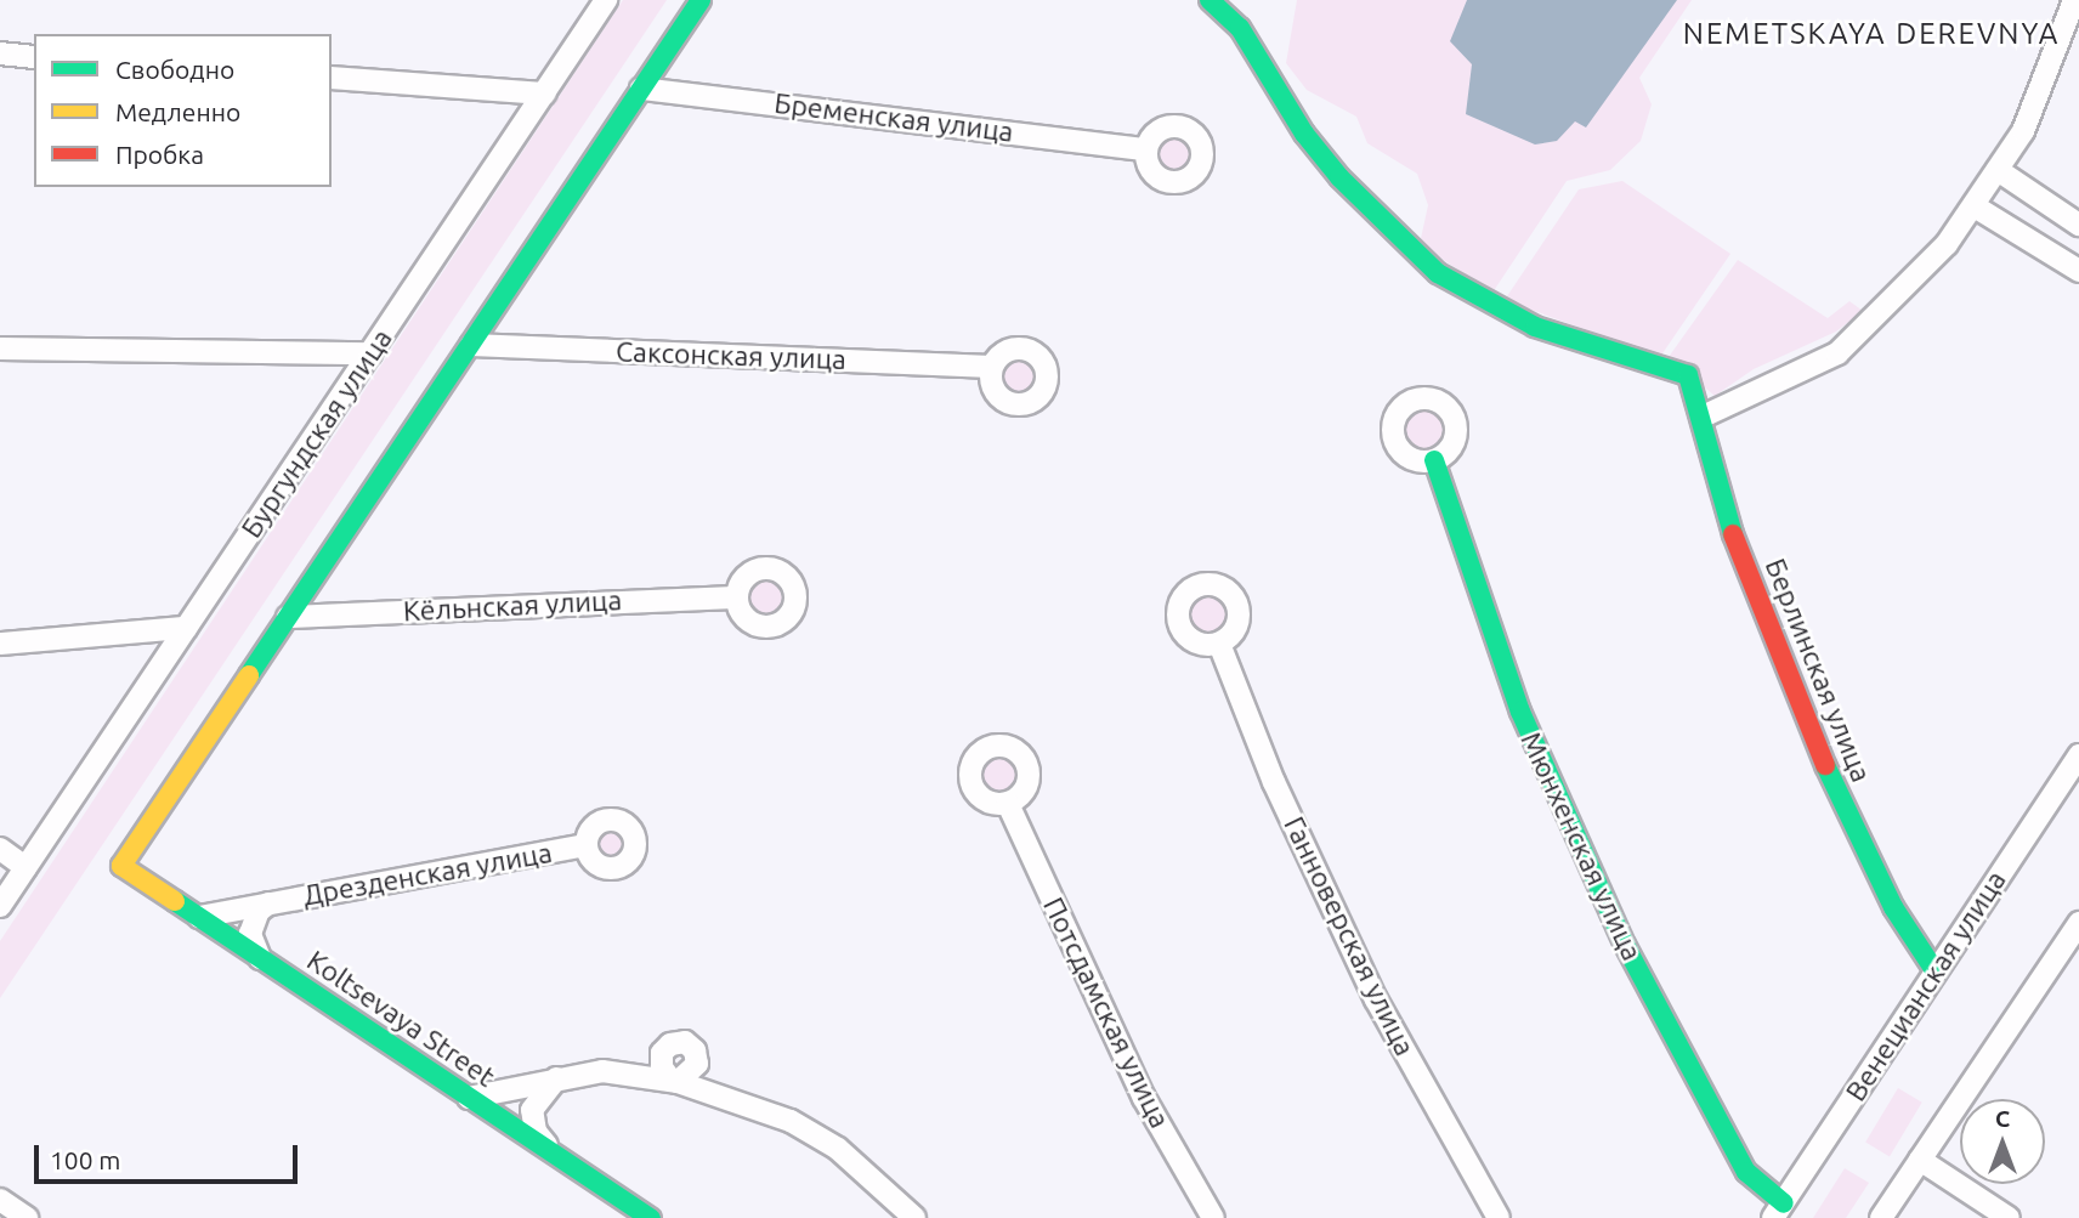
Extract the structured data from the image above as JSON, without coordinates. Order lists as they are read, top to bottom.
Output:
{
  "streets": {
    "street": [
      "Бременская улица",
      "Саксонская улица",
      "Бургундская улица",
      "Кёльнская улица",
      "Берлинская улица",
      "Мюнхенская улица",
      "Дрезденская улица",
      "Ганноверская улица",
      "Венецианская улица",
      "Потсдамская улица",
      "Koltsevaya Street"
    ]
  },
  "crossings": [
    ["Кёльнская улица", "Koltsevaya Street"],
    ["Берлинская улица", "Венецианская улица"],
    ["Мюнхенская улица", "Венецианская улица"],
    ["Дрезденская улица", "Koltsevaya Street"]
  ],
  "districts": ["NEMETSKAYA DEREVNYA"],
  "legend": ["Свободно", "Медленно", "Пробка"],
  "scale_bar": "100 m",
  "north": "top"
}
